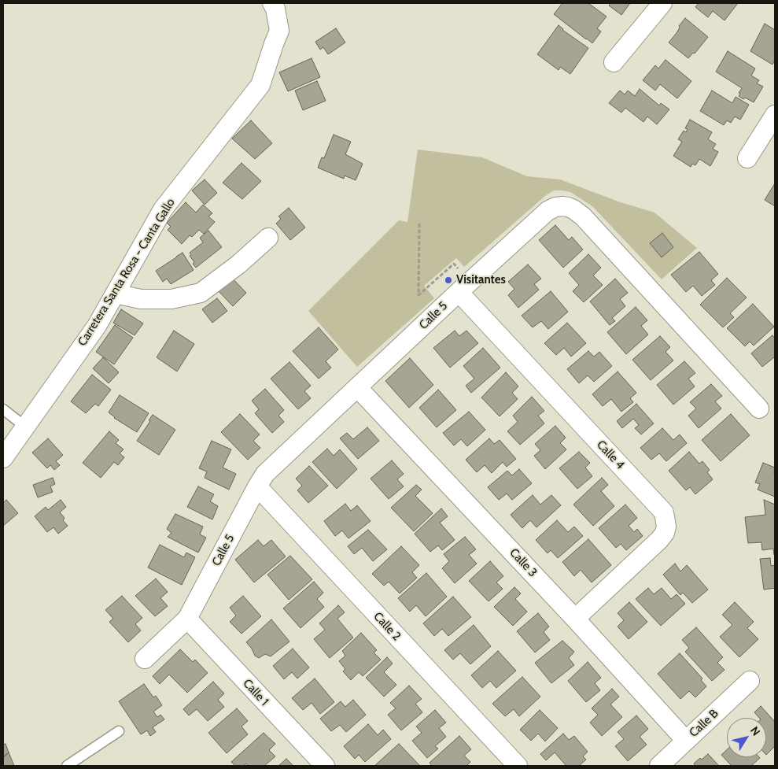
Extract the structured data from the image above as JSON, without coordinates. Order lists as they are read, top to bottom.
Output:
{
  "streets": {
    "street": [
      "Carretera Santa Rosa - Canta Gallo",
      "Calle 5",
      "Calle 4",
      "Calle 3",
      "Calle 2",
      "Calle 1",
      "Calle B"
    ]
  },
  "crossings": [
    ["Calle 5", "Calle 4"],
    ["Calle 5", "Calle 3"],
    ["Calle 5", "Calle 2"],
    ["Calle 5", "Calle 1"],
    ["Calle 4", "Calle 3"],
    ["Calle 3", "Calle B"]
  ],
  "places": ["Visitantes"],
  "north": "top right"
}
